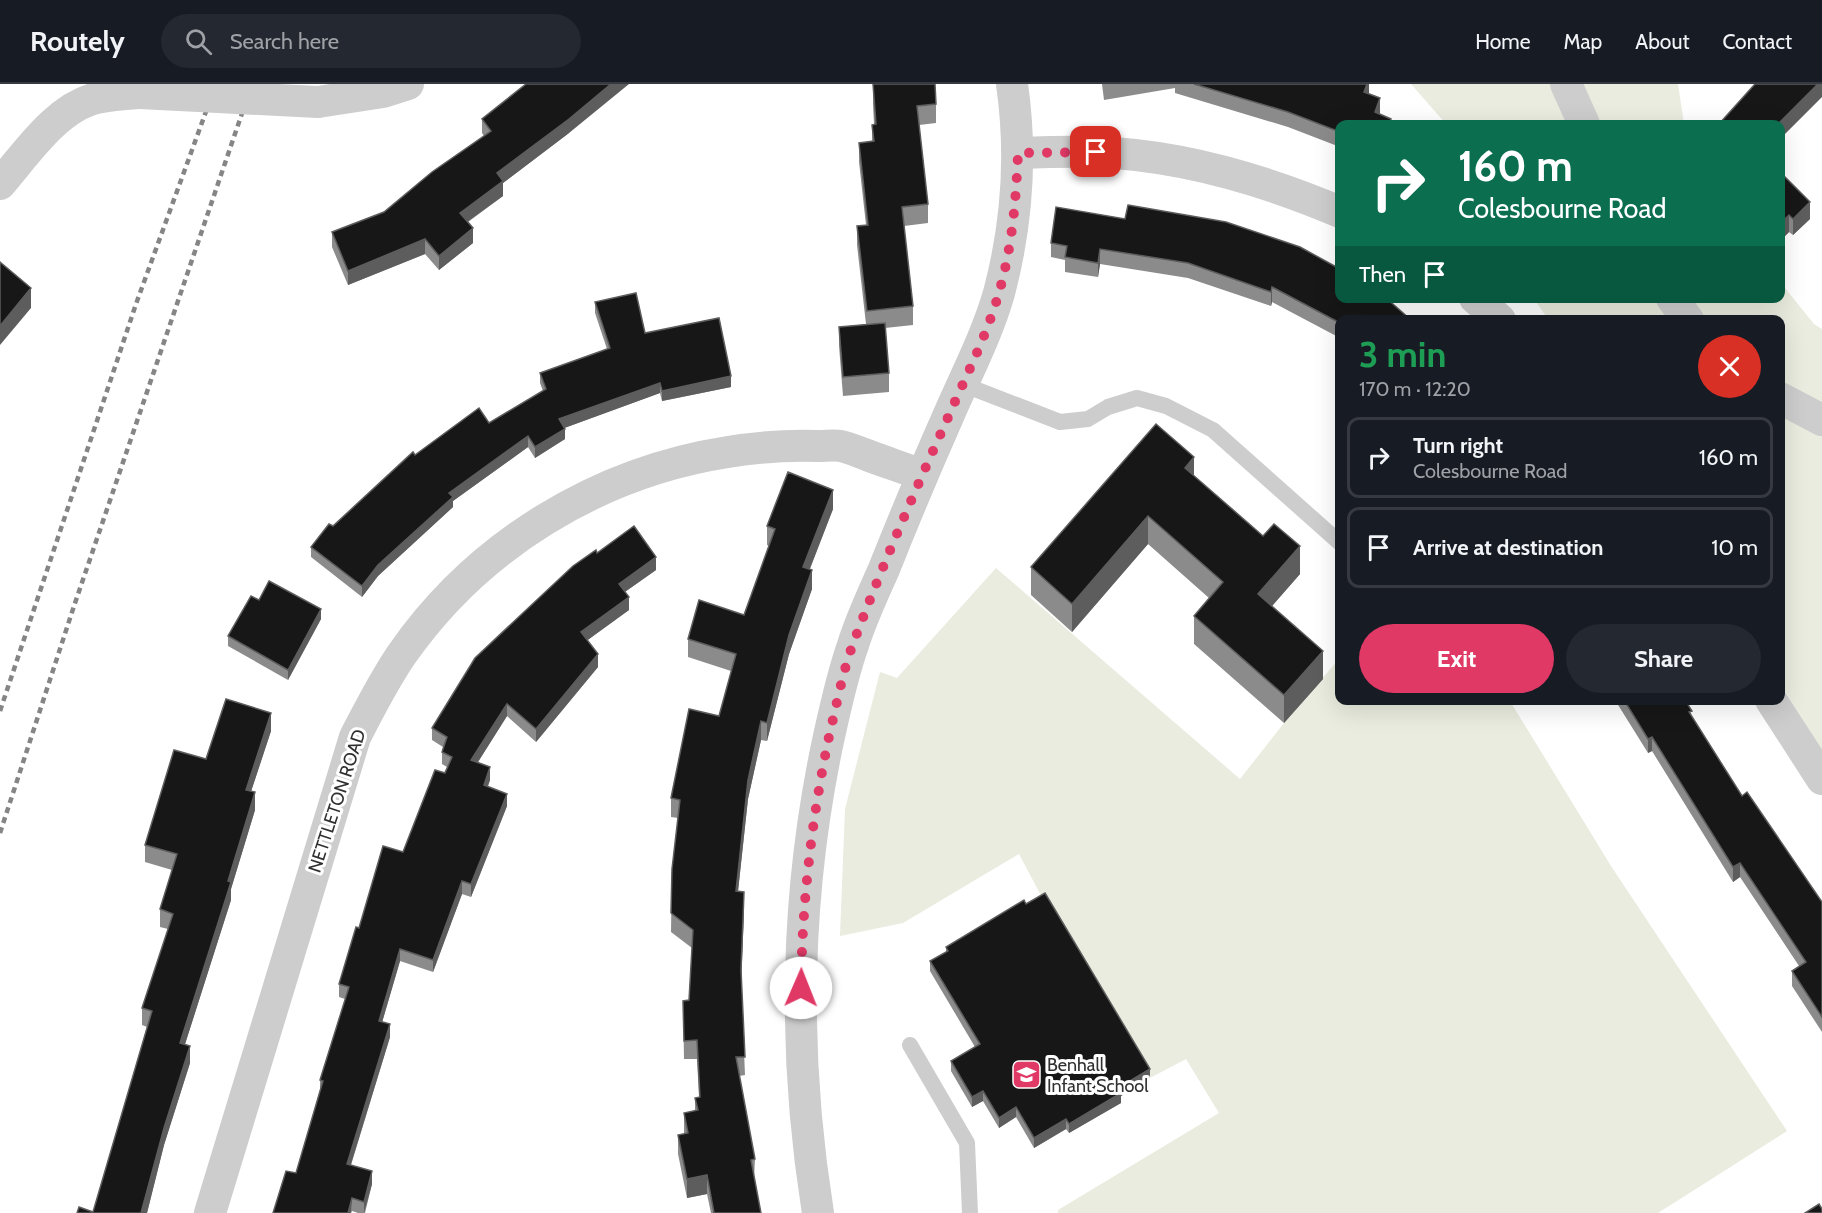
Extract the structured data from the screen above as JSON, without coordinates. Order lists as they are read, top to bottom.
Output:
{
  "streets": {
    "street": ["NETTLETON ROAD"]
  },
  "places": {
    "school or university": ["Benhall Infant School"]
  },
  "page": {
    "header": "Routely",
    "search": "Search here",
    "nav": [
      "Home",
      "Map",
      "About",
      "Contact"
    ],
    "turn": ["160 m", "Colesbourne Road"],
    "then": "Then",
    "heading": ["3 min", "170 m · 12:20"],
    "list": [
      {
        "name": "Turn right",
        "note": "Colesbourne Road",
        "value": "160 m"
      },
      {
        "name": "Arrive at destination",
        "value": "10 m"
      }
    ],
    "buttons": ["Exit", "Share"]
  }
}
